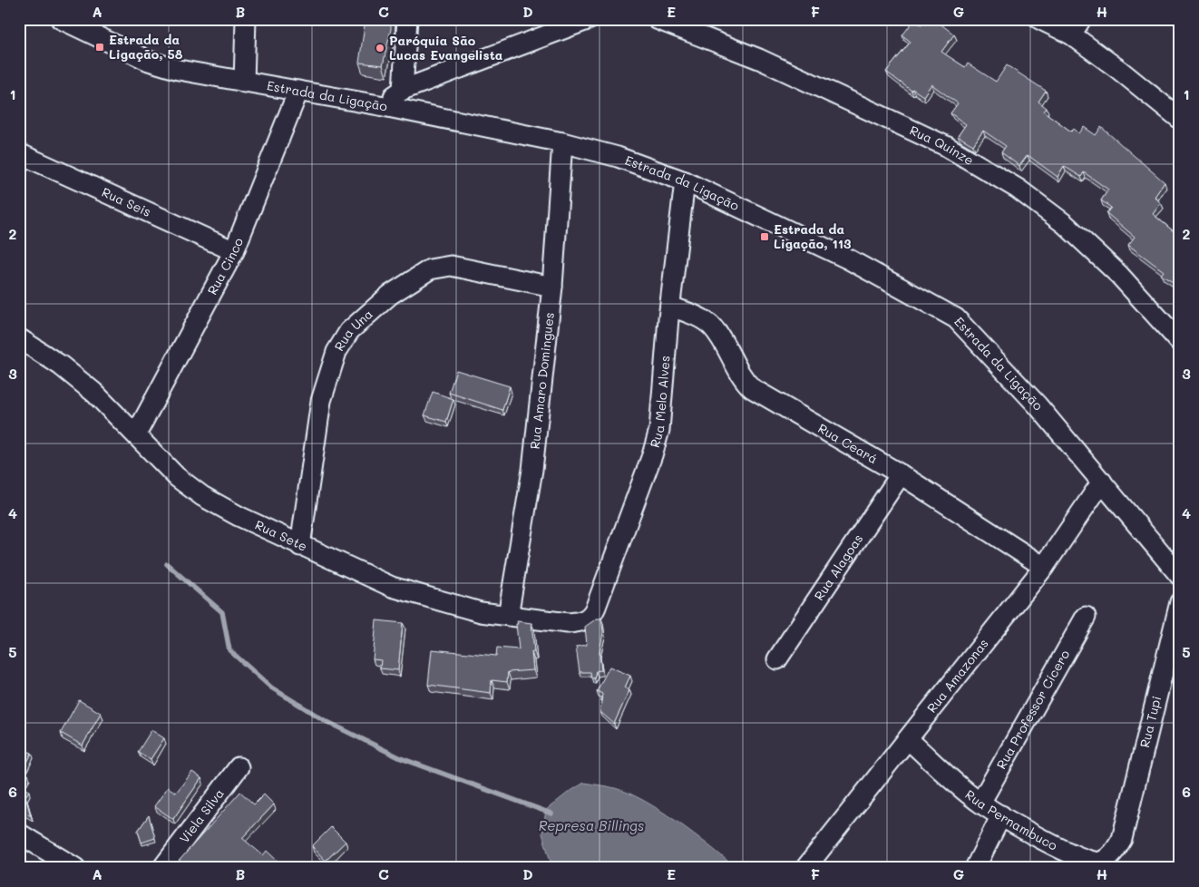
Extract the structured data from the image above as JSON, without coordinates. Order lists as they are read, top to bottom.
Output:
{
  "streets": {
    "street": [
      "Estrada da Ligação",
      "Rua Quinze",
      "Rua Seis",
      "Rua Cinco",
      "Rua Una",
      "Rua Amaro Domingues",
      "Rua Melo Alves",
      "Rua Ceará",
      "Rua Sete",
      "Rua Alagoas",
      "Rua Amazonas",
      "Rua Professor Cícero",
      "Rua Tupi",
      "Viela Silva",
      "Rua Pernambuco"
    ]
  },
  "crossings": [
    ["Estrada da Ligação", "Rua Cinco"],
    ["Estrada da Ligação", "Rua Amaro Domingues"],
    ["Estrada da Ligação", "Rua Melo Alves"],
    ["Estrada da Ligação", "Rua Amazonas"],
    ["Rua Seis", "Rua Cinco"],
    ["Rua Cinco", "Rua Sete"],
    ["Rua Una", "Rua Amaro Domingues"],
    ["Rua Una", "Rua Sete"],
    ["Rua Amaro Domingues", "Rua Sete"],
    ["Rua Melo Alves", "Rua Ceará"],
    ["Rua Melo Alves", "Rua Sete"],
    ["Rua Ceará", "Rua Alagoas"],
    ["Rua Ceará", "Rua Amazonas"],
    ["Rua Amazonas", "Rua Pernambuco"],
    ["Rua Professor Cícero", "Rua Pernambuco"],
    ["Rua Tupi", "Rua Pernambuco"]
  ],
  "water": ["Represa Billings"],
  "places": {
    "transit": ["Estrada da Ligação, 58", "Estrada da Ligação, 113"],
    "other": ["Paróquia São Lucas Evangelista"]
  },
  "grid": {
    "columns": [
      "A",
      "B",
      "C",
      "D",
      "E",
      "F",
      "G",
      "H"
    ],
    "rows": [
      "1",
      "2",
      "3",
      "4",
      "5",
      "6"
    ]
  }
}
